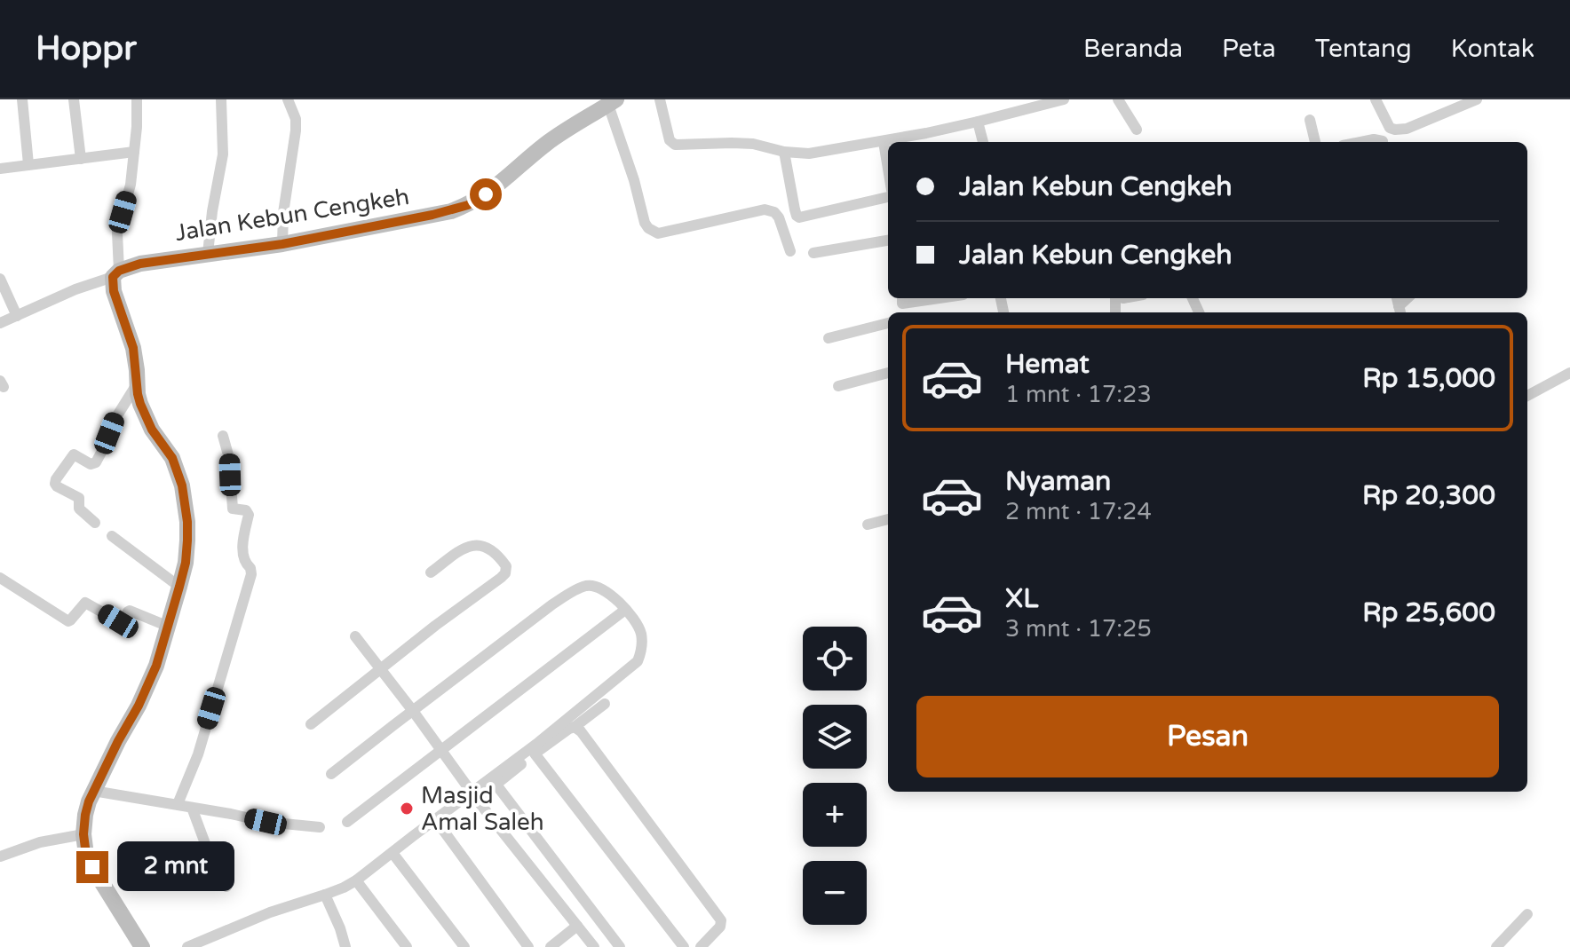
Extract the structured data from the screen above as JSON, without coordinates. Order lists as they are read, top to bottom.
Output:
{
  "streets": {
    "street": ["Jalan Kebun Cengkeh"]
  },
  "places": ["Masjid Amal Saleh"],
  "page": {
    "header": "Hoppr",
    "nav": [
      "Beranda",
      "Peta",
      "Tentang",
      "Kontak"
    ],
    "banner": ["Jalan Kebun Cengkeh", "Jalan Kebun Cengkeh"],
    "list": [
      {
        "name": "Hemat",
        "note": "1 mnt · 17:23",
        "value": "Rp 15,000"
      },
      {
        "name": "Nyaman",
        "note": "2 mnt · 17:24",
        "value": "Rp 20,300"
      },
      {
        "name": "XL",
        "note": "3 mnt · 17:25",
        "value": "Rp 25,600"
      }
    ],
    "map_buttons": ["+", "−"],
    "buttons": "Pesan",
    "bubble": "2 mnt"
  }
}
